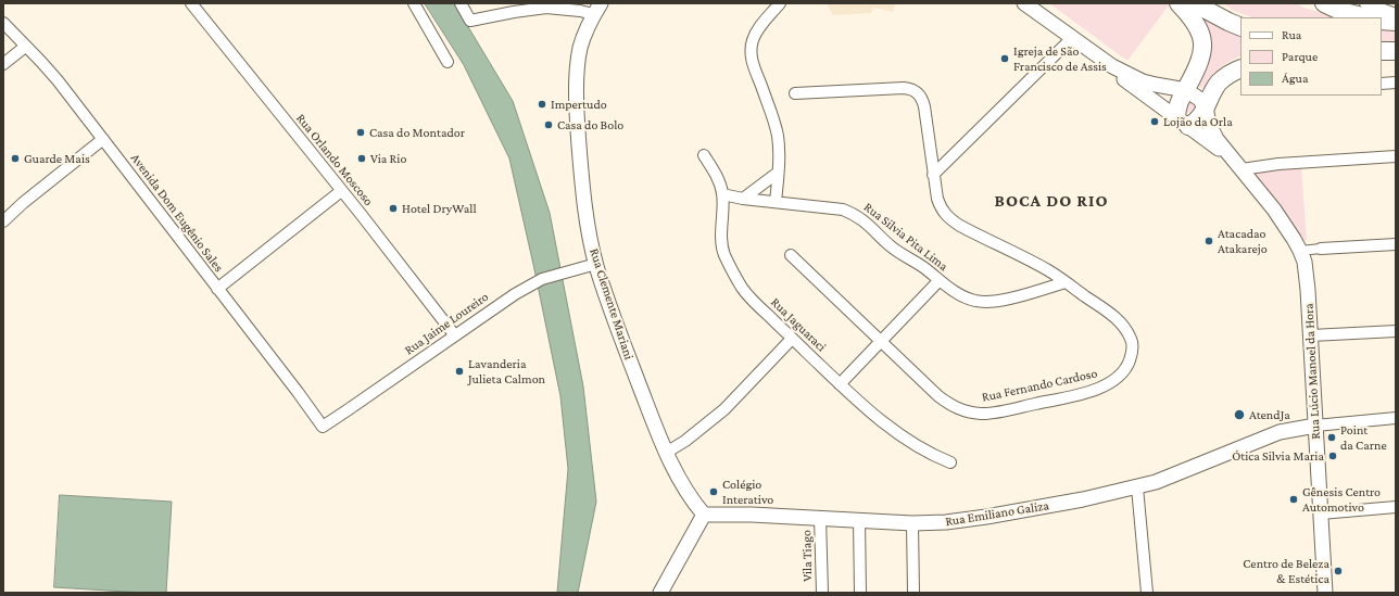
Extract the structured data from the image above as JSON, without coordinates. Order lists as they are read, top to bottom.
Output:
{
  "streets": {
    "street": [
      "Rua Orlando Moscoso",
      "Avenida Dom Eugênio Sales",
      "Rua Silvia Pita Lima",
      "Rua Clemente Mariani",
      "Rua Jaime Loureiro",
      "Rua Jaguaraci",
      "Rua Lúcio Manoel da Hora",
      "Rua Fernando Cardoso",
      "Rua Emiliano Galiza",
      "Vila Tiago"
    ]
  },
  "crossings": [
    ["Rua Orlando Moscoso", "Rua Jaime Loureiro"],
    ["Avenida Dom Eugênio Sales", "Rua Jaime Loureiro"],
    ["Rua Silvia Pita Lima", "Rua Jaguaraci"],
    ["Rua Silvia Pita Lima", "Rua Fernando Cardoso"],
    ["Rua Clemente Mariani", "Rua Jaime Loureiro"],
    ["Rua Clemente Mariani", "Rua Emiliano Galiza"],
    ["Rua Lúcio Manoel da Hora", "Rua Emiliano Galiza"],
    ["Rua Emiliano Galiza", "Vila Tiago"]
  ],
  "districts": ["BOCA DO RIO"],
  "places": [
    "Igreja de São Francisco de Assis",
    "Impertudo",
    "Lojão da Orla",
    "Casa do Bolo",
    "Casa do Montador",
    "Guarde Mais",
    "Via Rio",
    "Hotel DryWall",
    "Atacadao Atakarejo",
    "Lavanderia Julieta Calmon",
    "AtendJa",
    "Point da Carne",
    "Ótica Silvia Maria",
    "Colégio Interativo",
    "Gênesis Centro Automotivo",
    "Centro de Beleza & Estética"
  ],
  "legend": ["Rua", "Parque", "Água"]
}
